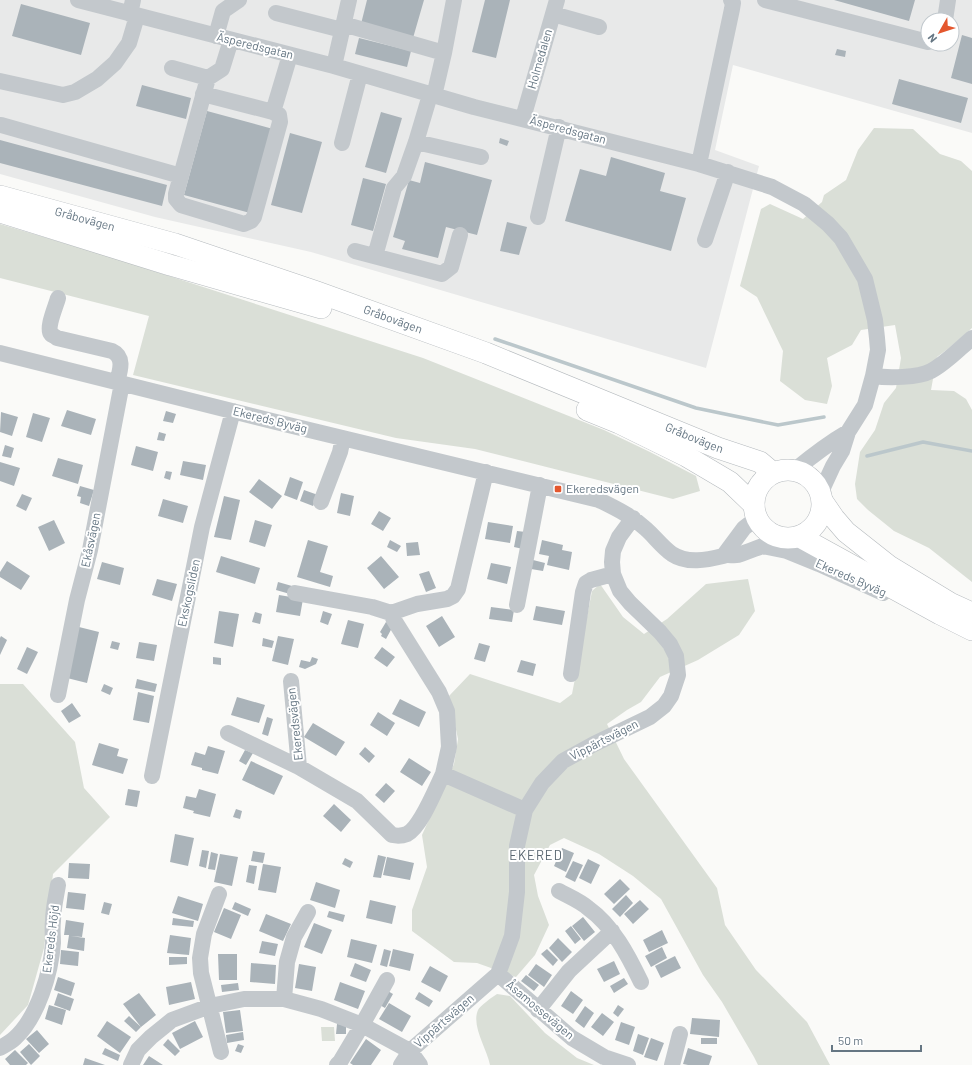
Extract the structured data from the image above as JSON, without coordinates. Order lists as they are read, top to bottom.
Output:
{
  "streets": {
    "main road": ["Gråbovägen"],
    "street": [
      "Äsperedsgatan",
      "Holmedalen",
      "Ekereds Byväg",
      "Ekåsvägen",
      "Ekskogsliden",
      "Ekeredsvägen",
      "Vippärtsvägen",
      "Ekereds Höjd",
      "Åsamossevägen"
    ]
  },
  "crossings": [
    ["Äsperedsgatan", "Holmedalen"],
    ["Äsperedsgatan", "Gråbovägen"],
    ["Äsperedsgatan", "Ekereds Byväg"],
    ["Gråbovägen", "Ekereds Byväg"],
    ["Ekereds Byväg", "Ekåsvägen"],
    ["Ekereds Byväg", "Ekskogsliden"],
    ["Ekereds Byväg", "Vippärtsvägen"],
    ["Vippärtsvägen", "Åsamossevägen"]
  ],
  "districts": ["EKERED"],
  "places": {
    "transit": ["Ekeredsvägen"]
  },
  "scale_bar": "50 m",
  "north": "bottom left"
}
